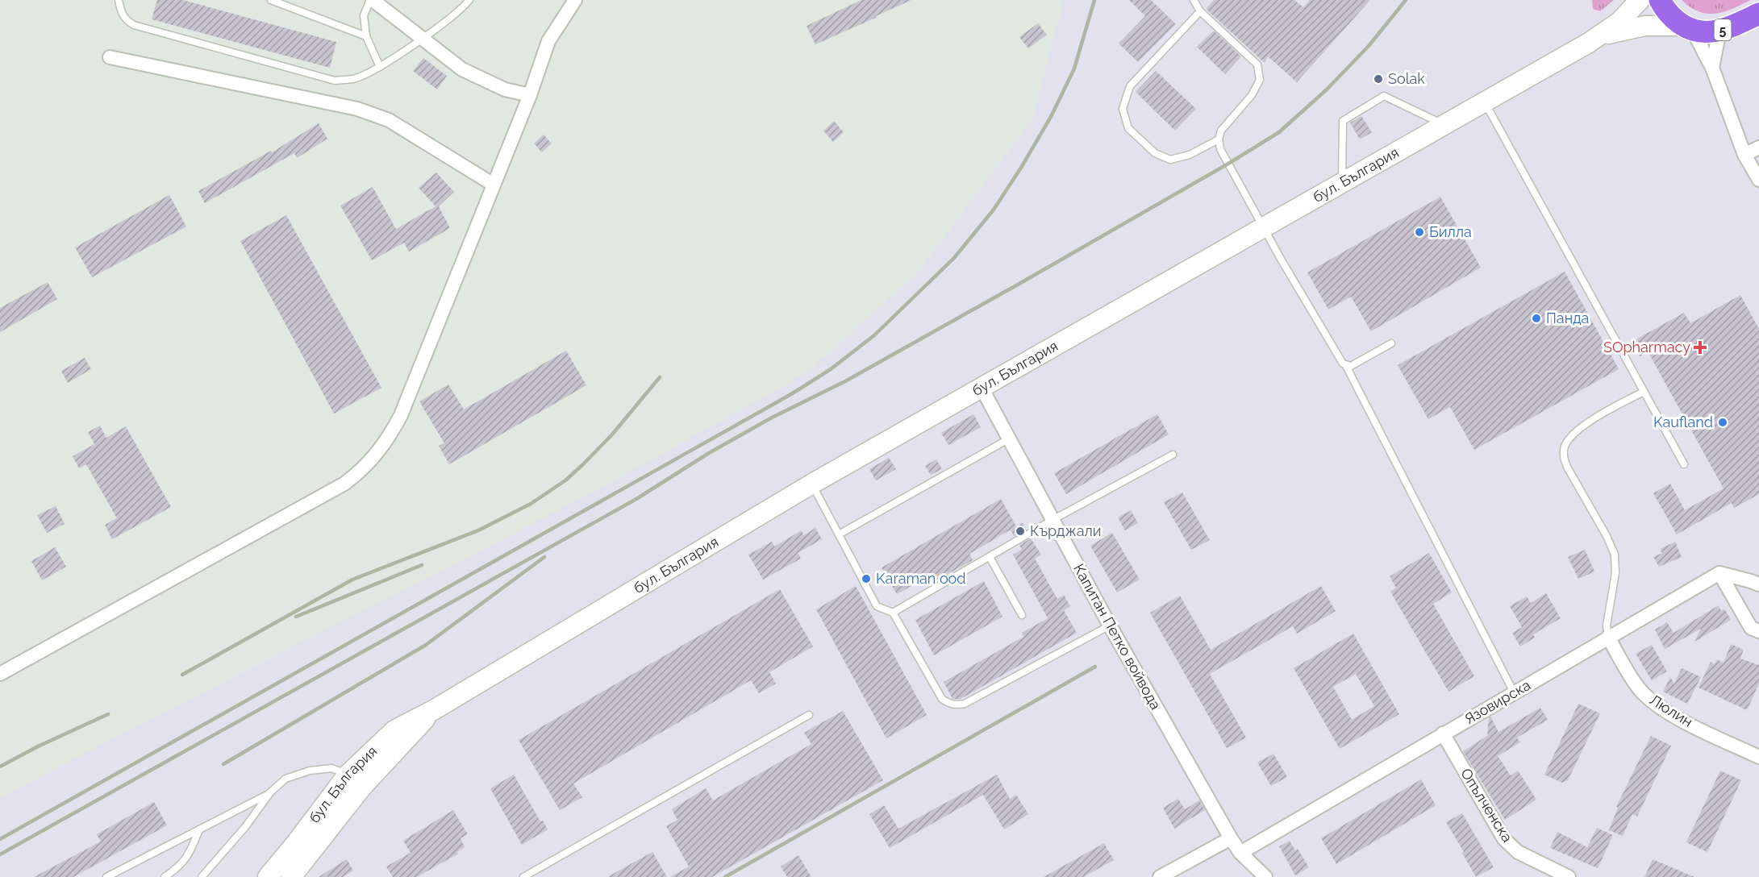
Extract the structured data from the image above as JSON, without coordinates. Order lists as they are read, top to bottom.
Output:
{
  "streets": {
    "main road": ["5"],
    "street": [
      "бул. България",
      "Капитан Петко войвода",
      "Язовирска",
      "Люлин",
      "Опълченска"
    ]
  },
  "crossings": [
    ["5", "бул. България"],
    ["бул. България", "Капитан Петко войвода"],
    ["Капитан Петко войвода", "Язовирска"],
    ["Язовирска", "Люлин"],
    ["Язовирска", "Опълченска"]
  ],
  "places": {
    "other": [
      "Solak",
      "Билла",
      "Панда",
      "Kaufland",
      "Кърджали",
      "Karaman ood"
    ],
    "health": ["SOpharmacy"]
  }
}
